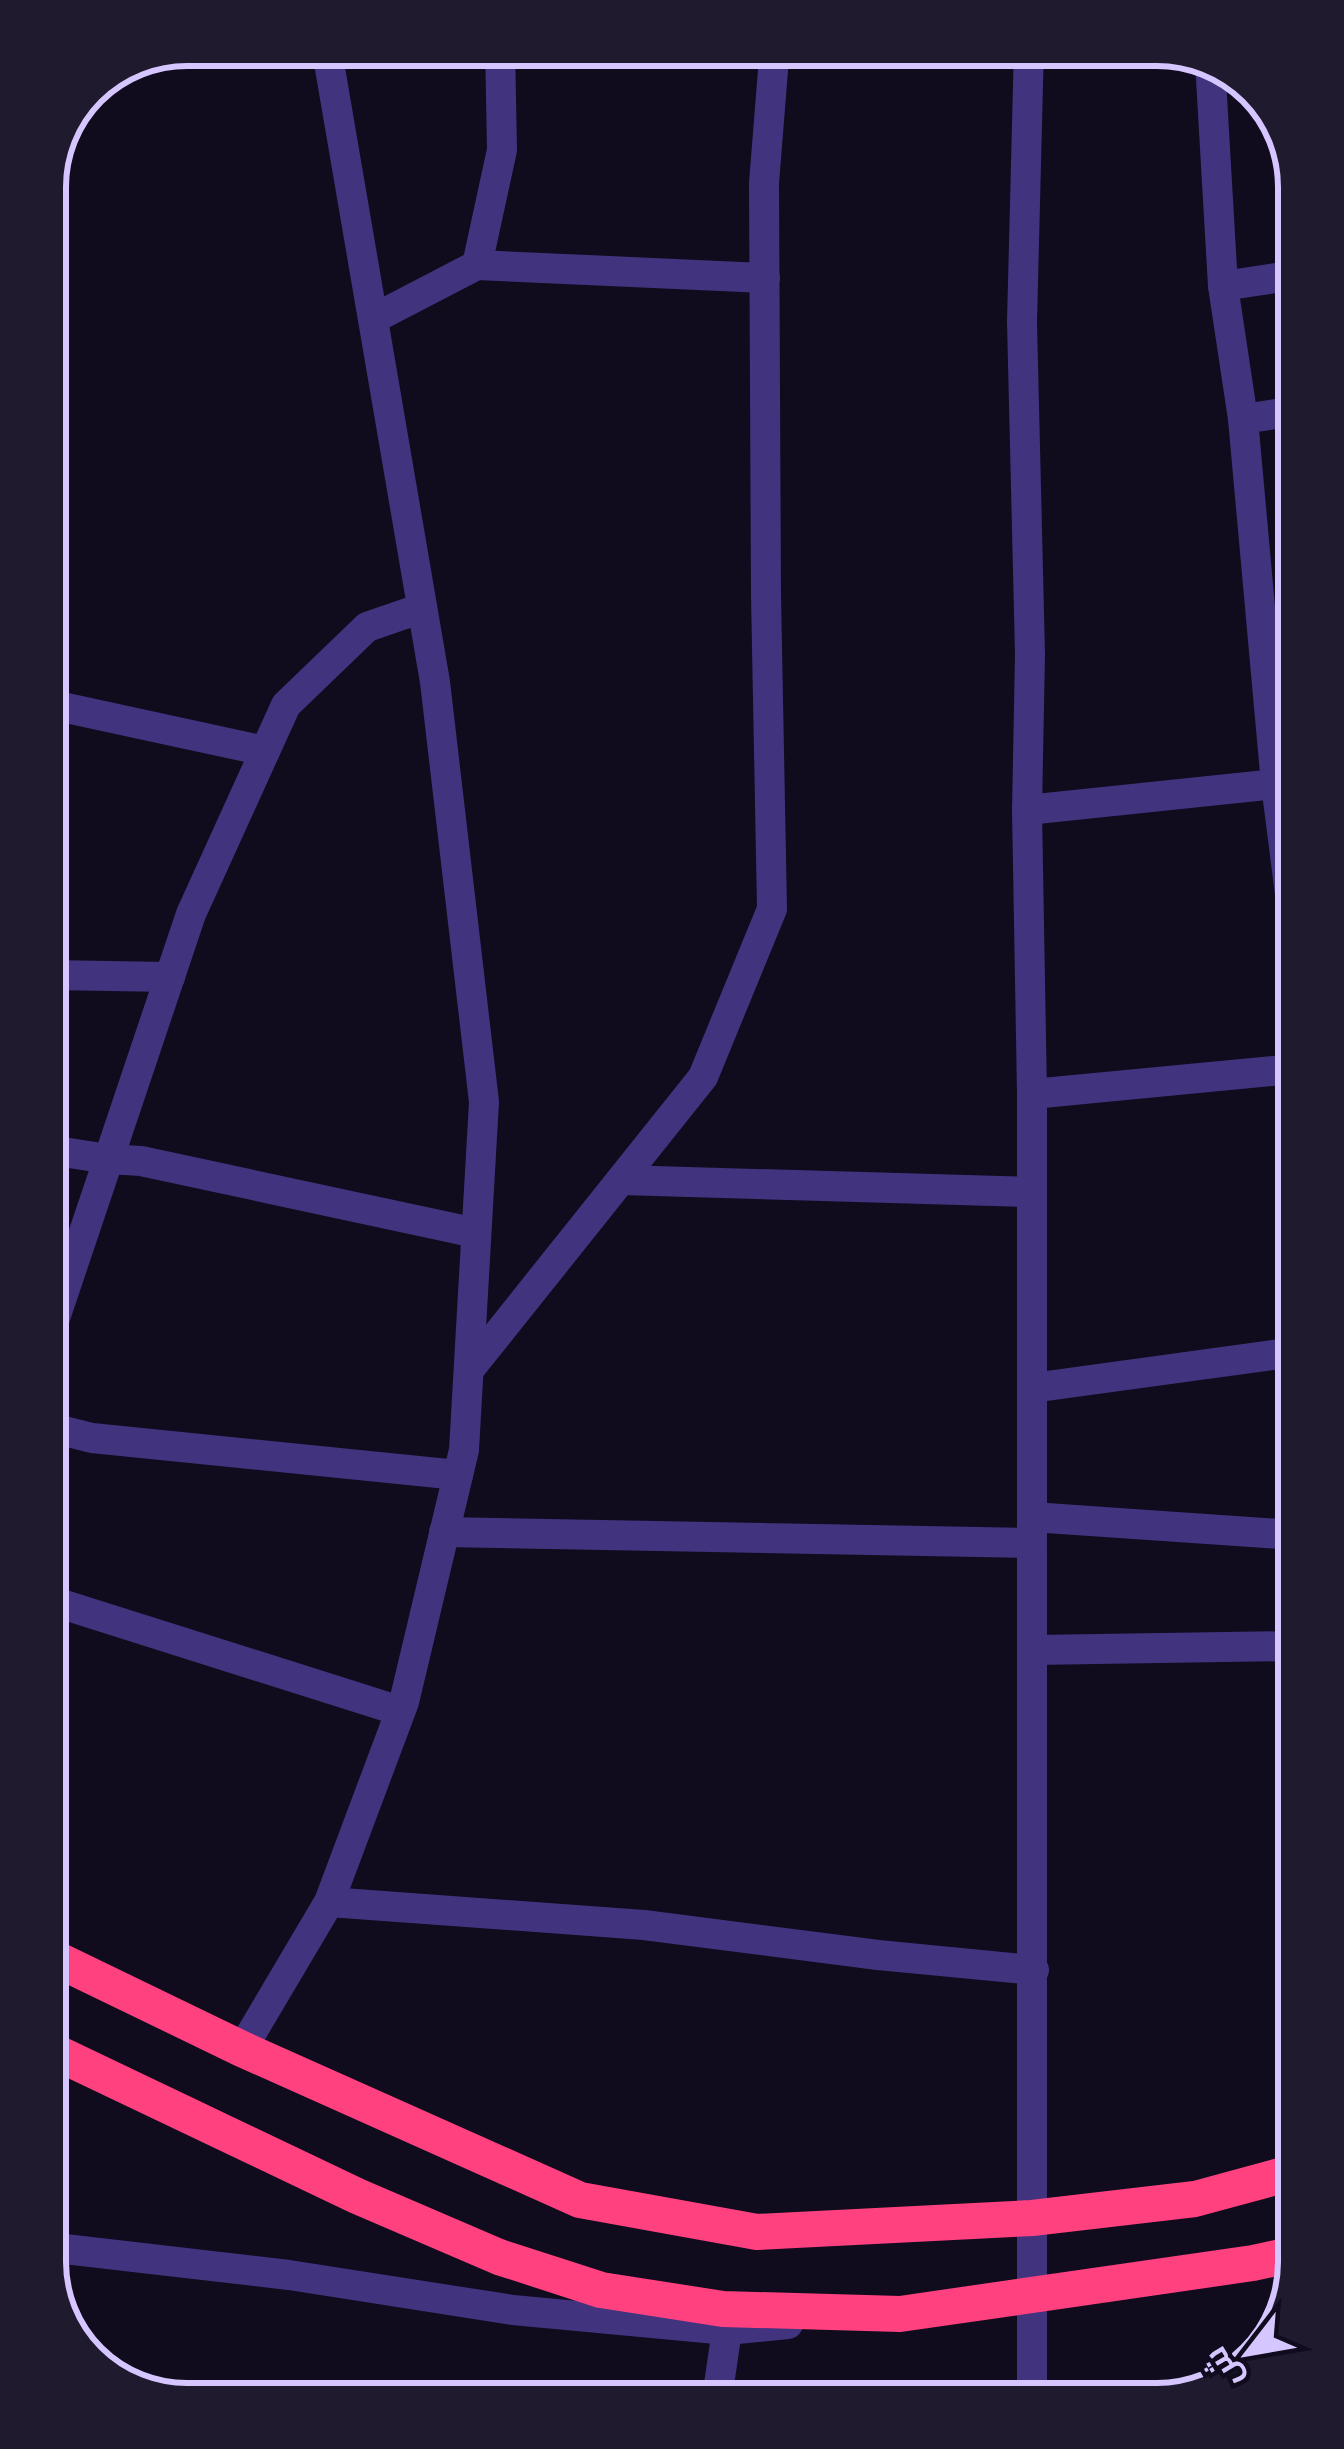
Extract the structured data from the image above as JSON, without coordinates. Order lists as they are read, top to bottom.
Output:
{
  "north": "bottom left"
}
